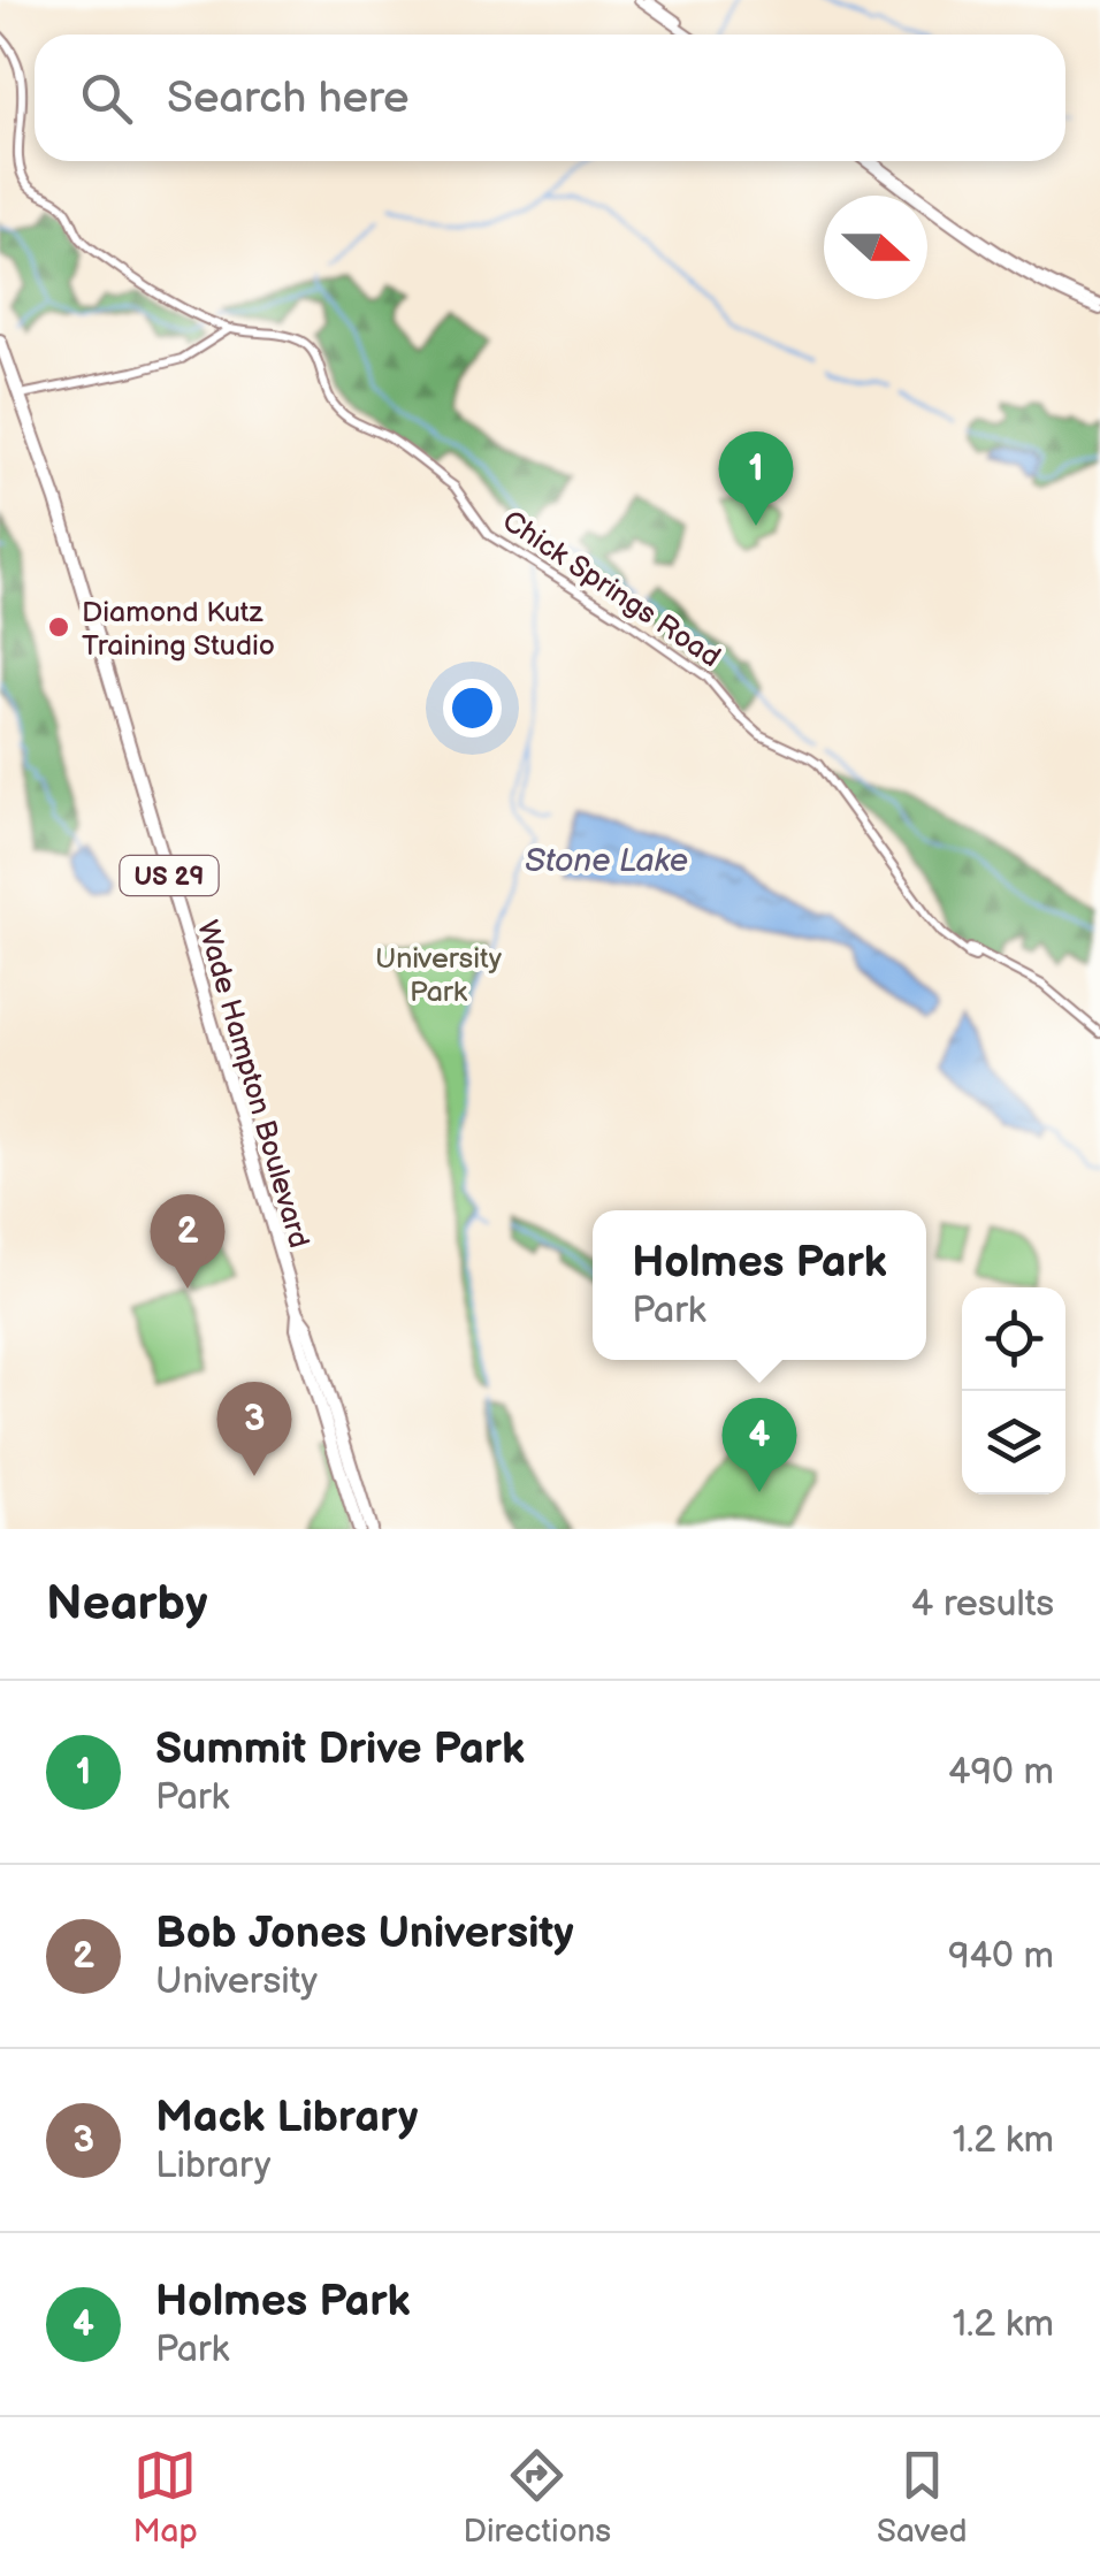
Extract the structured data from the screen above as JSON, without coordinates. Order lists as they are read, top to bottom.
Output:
{
  "streets": {
    "main road": ["US 29", "Wade Hampton Boulevard"],
    "street": ["Chick Springs Road"]
  },
  "water": ["Stone Lake"],
  "parks": ["University Park"],
  "places": ["Diamond Kutz Training Studio"],
  "north": "right",
  "page": {
    "search": "Search here",
    "pins": [
      "1",
      "2",
      "3",
      "4"
    ],
    "popup": ["Holmes Park", "Park"],
    "heading": ["Nearby", "4 results"],
    "list": [
      {
        "mark": "1",
        "name": "Summit Drive Park",
        "note": "Park",
        "value": "490 m"
      },
      {
        "mark": "2",
        "name": "Bob Jones University",
        "note": "University",
        "value": "940 m"
      },
      {
        "mark": "3",
        "name": "Mack Library",
        "note": "Library",
        "value": "1.2 km"
      },
      {
        "mark": "4",
        "name": "Holmes Park",
        "note": "Park",
        "value": "1.2 km"
      }
    ],
    "nav": ["Map", "Directions", "Saved"]
  }
}
